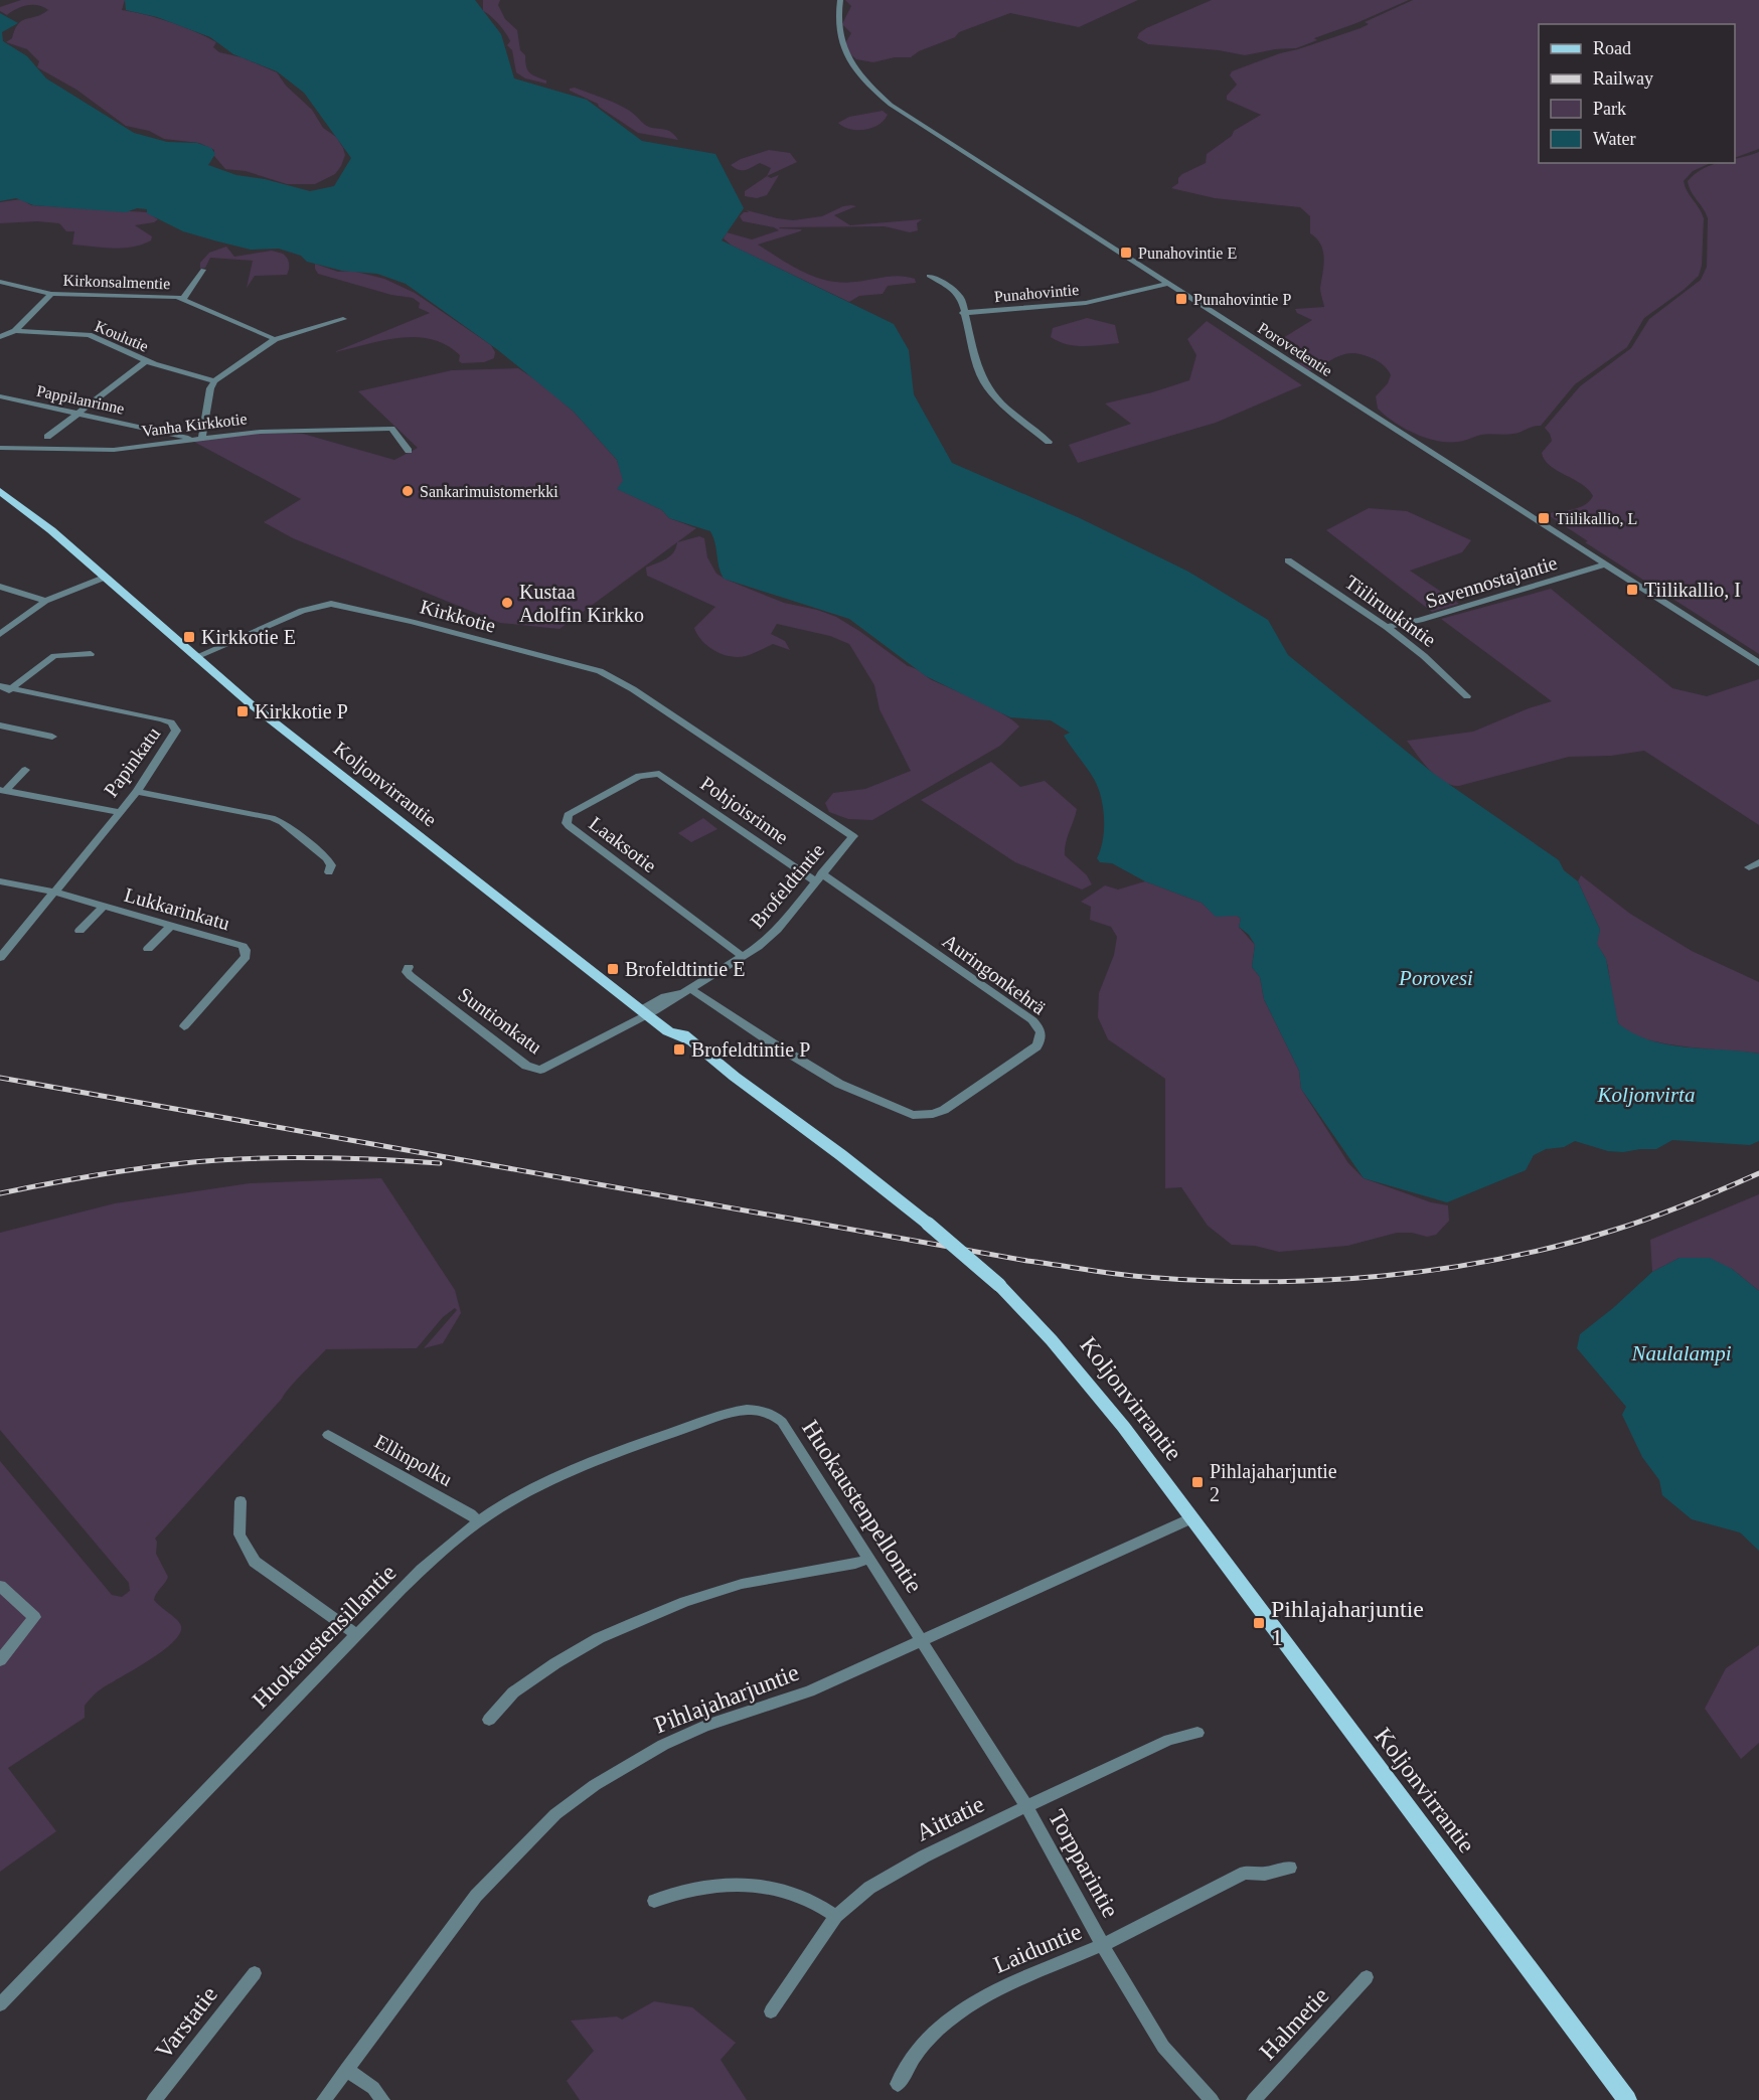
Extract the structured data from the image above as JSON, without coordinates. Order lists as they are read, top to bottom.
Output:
{
  "streets": {
    "main road": ["Koljonvirrantie"],
    "street": [
      "Kirkonsalmentie",
      "Punahovintie",
      "Koulutie",
      "Porovedentie",
      "Pappilanrinne",
      "Vanha Kirkkotie",
      "Savennostajantie",
      "Tiiliruukintie",
      "Kirkkotie",
      "Papinkatu",
      "Pohjoisrinne",
      "Laaksotie",
      "Brofeldtintie",
      "Lukkarinkatu",
      "Auringonkehrä",
      "Suntionkatu",
      "Ellinpolku",
      "Huokaustenpellontie",
      "Huokaustensillantie",
      "Pihlajaharjuntie",
      "Aittatie",
      "Torpparintie",
      "Laiduntie",
      "Varstatie",
      "Halmetie"
    ]
  },
  "crossings": [
    ["Punahovintie", "Porovedentie"],
    ["Porovedentie", "Savennostajantie"],
    ["Pappilanrinne", "Vanha Kirkkotie"],
    ["Savennostajantie", "Tiiliruukintie"],
    ["Kirkkotie", "Koljonvirrantie"],
    ["Kirkkotie", "Brofeldtintie"],
    ["Papinkatu", "Lukkarinkatu"],
    ["Koljonvirrantie", "Brofeldtintie"],
    ["Koljonvirrantie", "Suntionkatu"],
    ["Koljonvirrantie", "Pihlajaharjuntie"],
    ["Pohjoisrinne", "Laaksotie"],
    ["Pohjoisrinne", "Brofeldtintie"],
    ["Pohjoisrinne", "Auringonkehrä"],
    ["Laaksotie", "Brofeldtintie"],
    ["Brofeldtintie", "Auringonkehrä"],
    ["Brofeldtintie", "Suntionkatu"],
    ["Ellinpolku", "Huokaustensillantie"],
    ["Huokaustenpellontie", "Huokaustensillantie"],
    ["Huokaustenpellontie", "Pihlajaharjuntie"],
    ["Huokaustenpellontie", "Torpparintie"],
    ["Pihlajaharjuntie", "Torpparintie"],
    ["Aittatie", "Torpparintie"],
    ["Torpparintie", "Laiduntie"]
  ],
  "water": ["Porovesi", "Koljonvirta", "Naulalampi"],
  "places": {
    "transit": [
      "Punahovintie E",
      "Punahovintie P",
      "Tiilikallio, L",
      "Tiilikallio, I",
      "Kirkkotie E",
      "Kirkkotie P",
      "Brofeldtintie E",
      "Brofeldtintie P",
      "Pihlajaharjuntie 2",
      "Pihlajaharjuntie 1"
    ],
    "other": ["Sankarimuistomerkki", "Kustaa Adolfin Kirkko"]
  },
  "legend": [
    "Road",
    "Railway",
    "Park",
    "Water"
  ]
}
